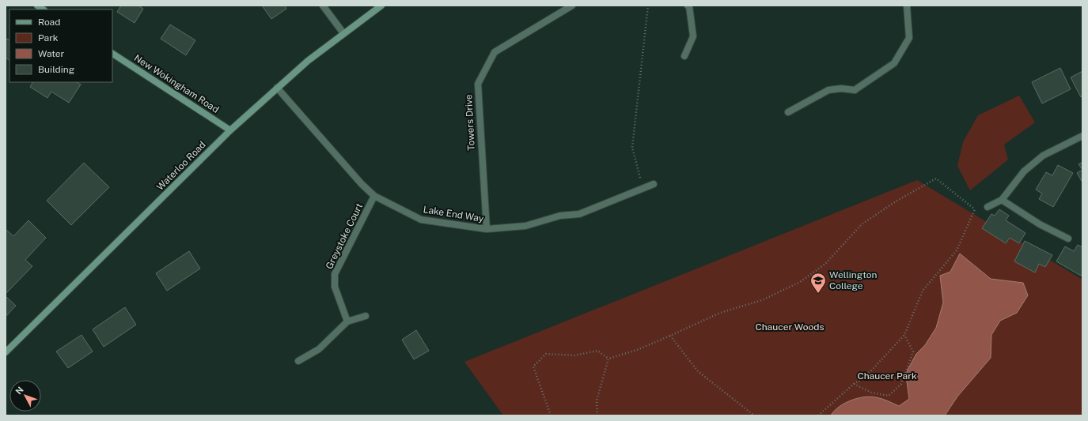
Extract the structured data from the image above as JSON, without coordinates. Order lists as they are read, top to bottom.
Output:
{
  "streets": {
    "street": [
      "New Wokingham Road",
      "Towers Drive",
      "Waterloo Road",
      "Lake End Way",
      "Greystoke Court"
    ]
  },
  "crossings": [
    ["New Wokingham Road", "Waterloo Road"],
    ["Towers Drive", "Lake End Way"],
    ["Waterloo Road", "Lake End Way"],
    ["Lake End Way", "Greystoke Court"]
  ],
  "parks": ["Chaucer Woods", "Chaucer Park"],
  "places": {
    "school or university": ["Wellington College"]
  },
  "legend": [
    "Road",
    "Park",
    "Water",
    "Building"
  ],
  "north": "top left"
}
